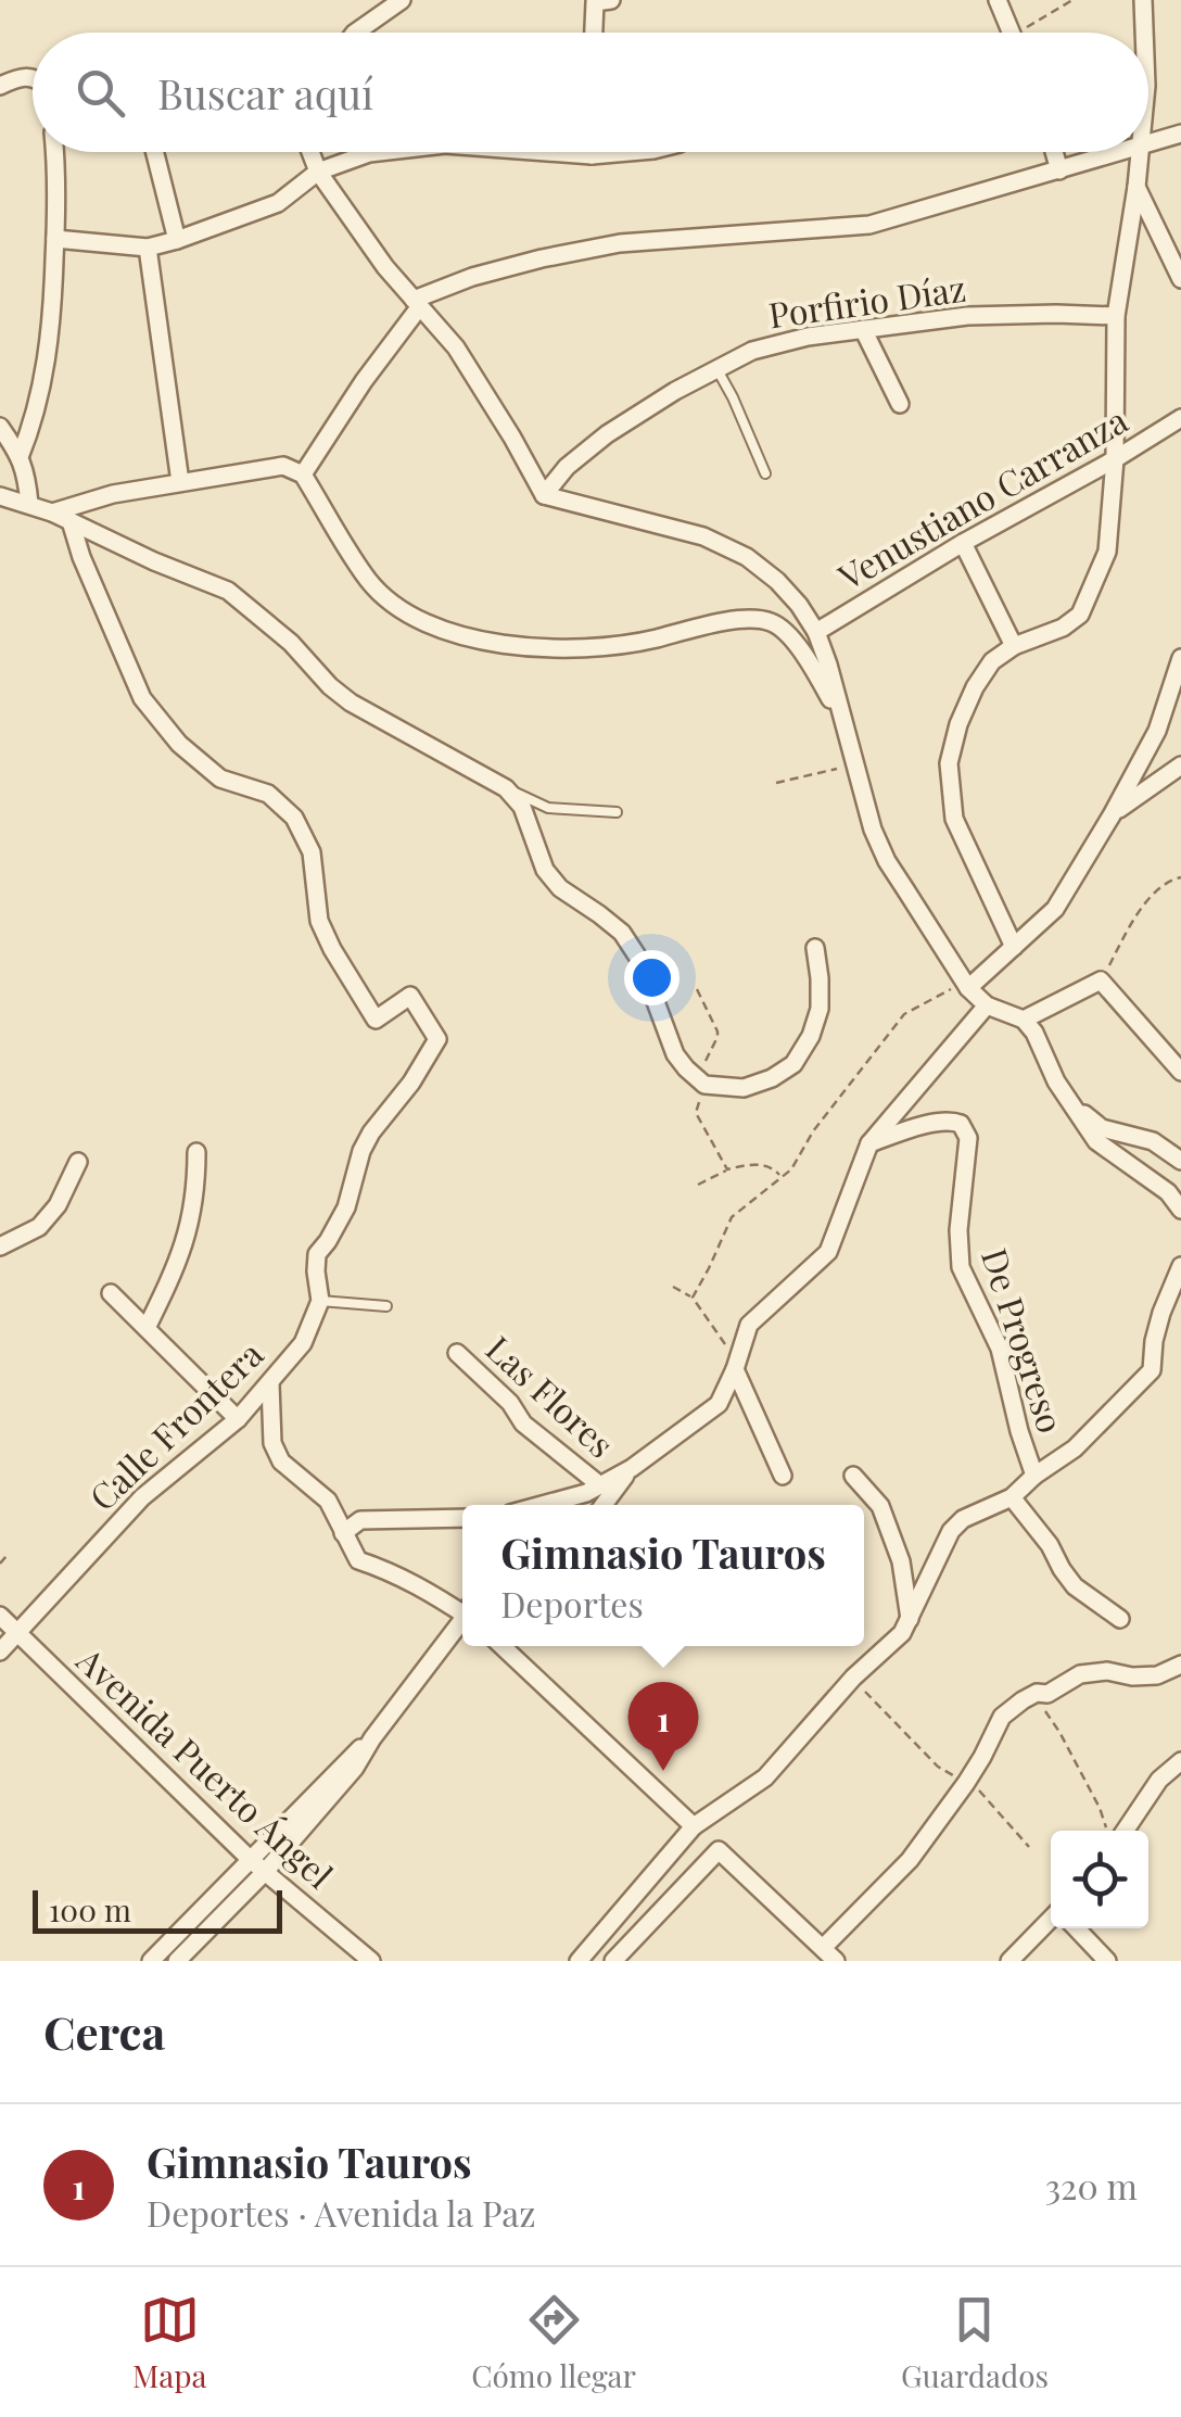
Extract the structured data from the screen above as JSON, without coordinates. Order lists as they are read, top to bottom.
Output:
{
  "streets": {
    "street": [
      "Porfirio Díaz",
      "Venustiano Carranza",
      "De Progreso",
      "Las Flores",
      "Calle Frontera",
      "Avenida Puerto Ángel"
    ]
  },
  "crossings": [
    ["Calle Frontera", "Avenida Puerto Ángel"]
  ],
  "scale_bar": "100 m",
  "page": {
    "search": "Buscar aquí",
    "popup": ["Gimnasio Tauros", "Deportes"],
    "pins": "1",
    "scale": "100 m",
    "heading": "Cerca",
    "list": [
      {
        "mark": "1",
        "name": "Gimnasio Tauros",
        "note": "Deportes · Avenida la Paz",
        "value": "320 m"
      }
    ],
    "nav": ["Mapa", "Cómo llegar", "Guardados"]
  }
}
